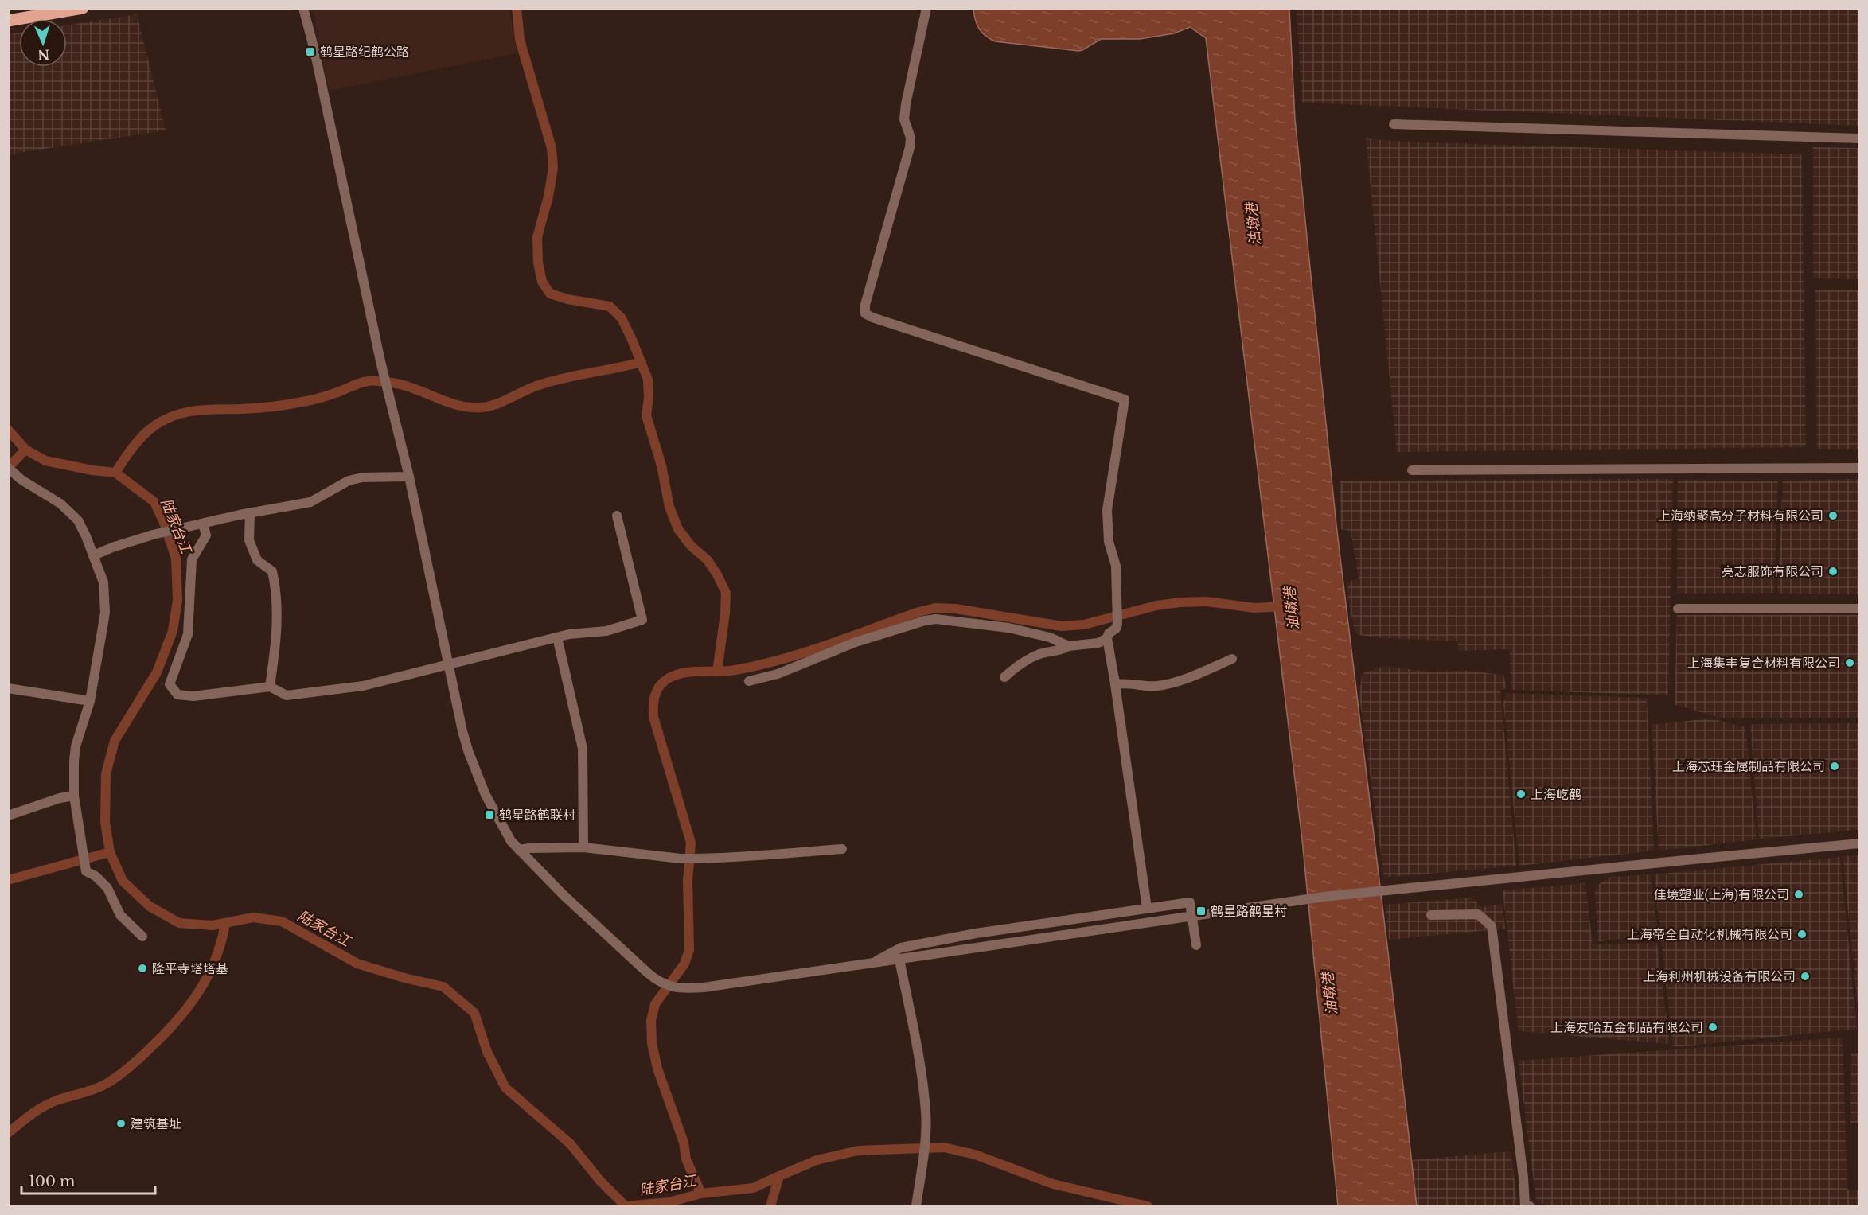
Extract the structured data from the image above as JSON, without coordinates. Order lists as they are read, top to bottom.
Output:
{
  "water": ["油墩港", "陆家台江"],
  "places": {
    "transit": ["鹤星路纪鹤公路", "鹤星路鹤联村", "鹤星路鹤星村"],
    "other": [
      "上海纳聚高分子材料有限公司",
      "亮志服饰有限公司",
      "上海集丰复合材料有限公司",
      "上海芯珏金属制品有限公司",
      "上海屹鹤",
      "佳境塑业(上海)有限公司",
      "上海帝全自动化机械有限公司",
      "隆平寺塔塔基",
      "上海利州机械设备有限公司",
      "上海友哈五金制品有限公司",
      "建筑基址"
    ]
  },
  "scale_bar": "100 m",
  "north": "bottom"
}
